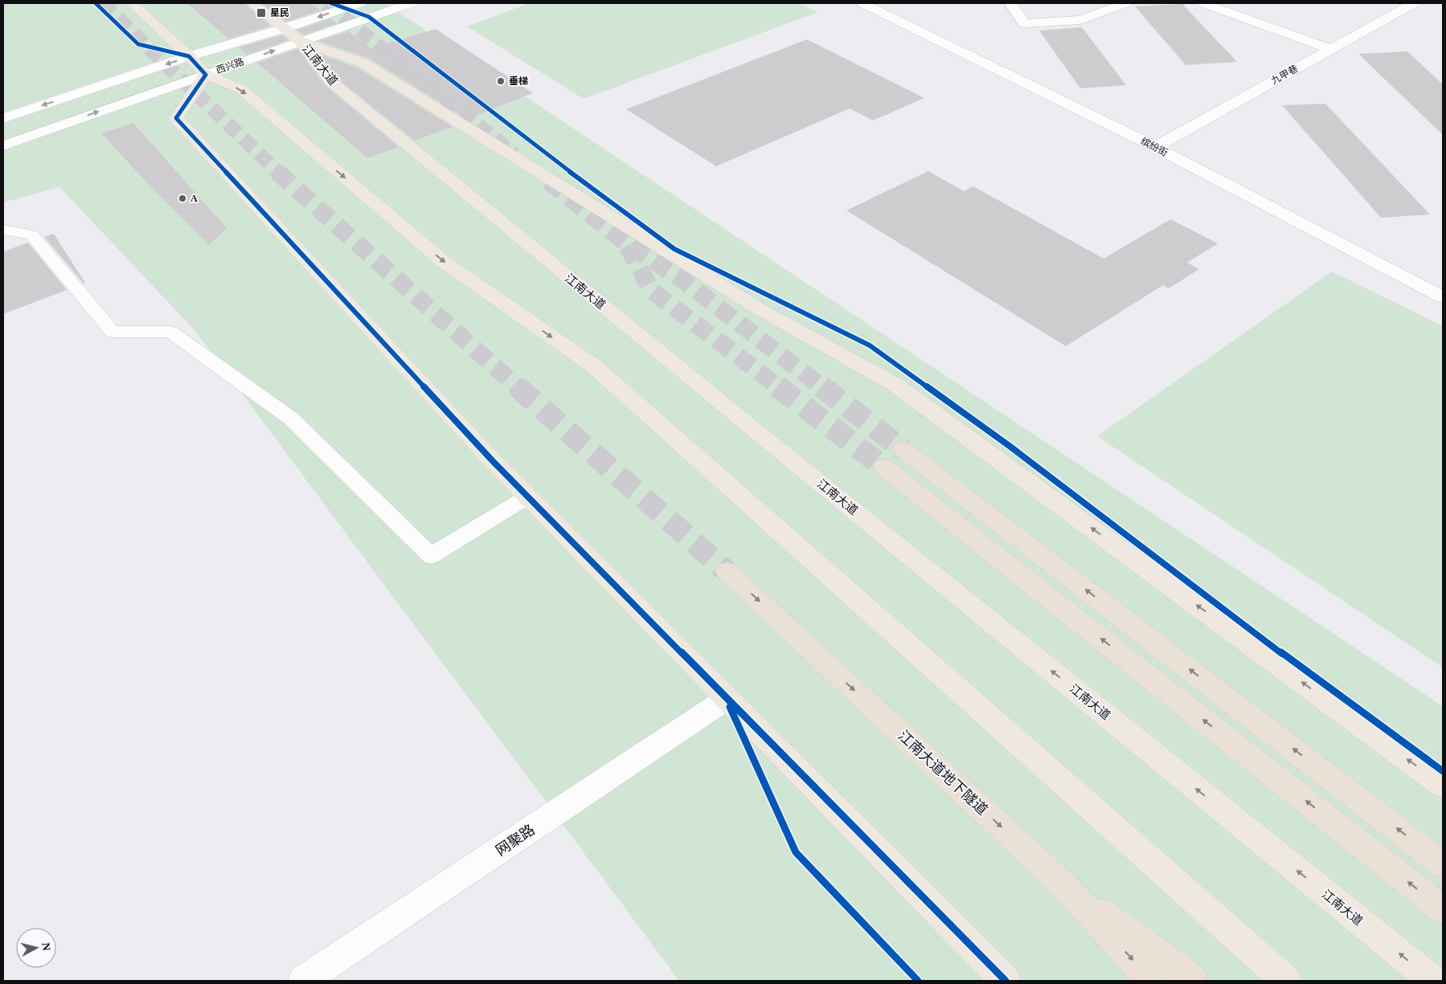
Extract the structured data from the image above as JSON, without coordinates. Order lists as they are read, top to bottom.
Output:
{
  "streets": {
    "highway": ["江南大道地下隧道"],
    "main road": ["江南大道"],
    "street": [
      "西兴路",
      "九甲巷",
      "缤纷街",
      "网聚路"
    ]
  },
  "crossings": [
    ["江南大道", "西兴路"],
    ["九甲巷", "缤纷街"]
  ],
  "places": {
    "transit": ["星民"],
    "other": ["垂梯", "A"]
  },
  "north": "right"
}
